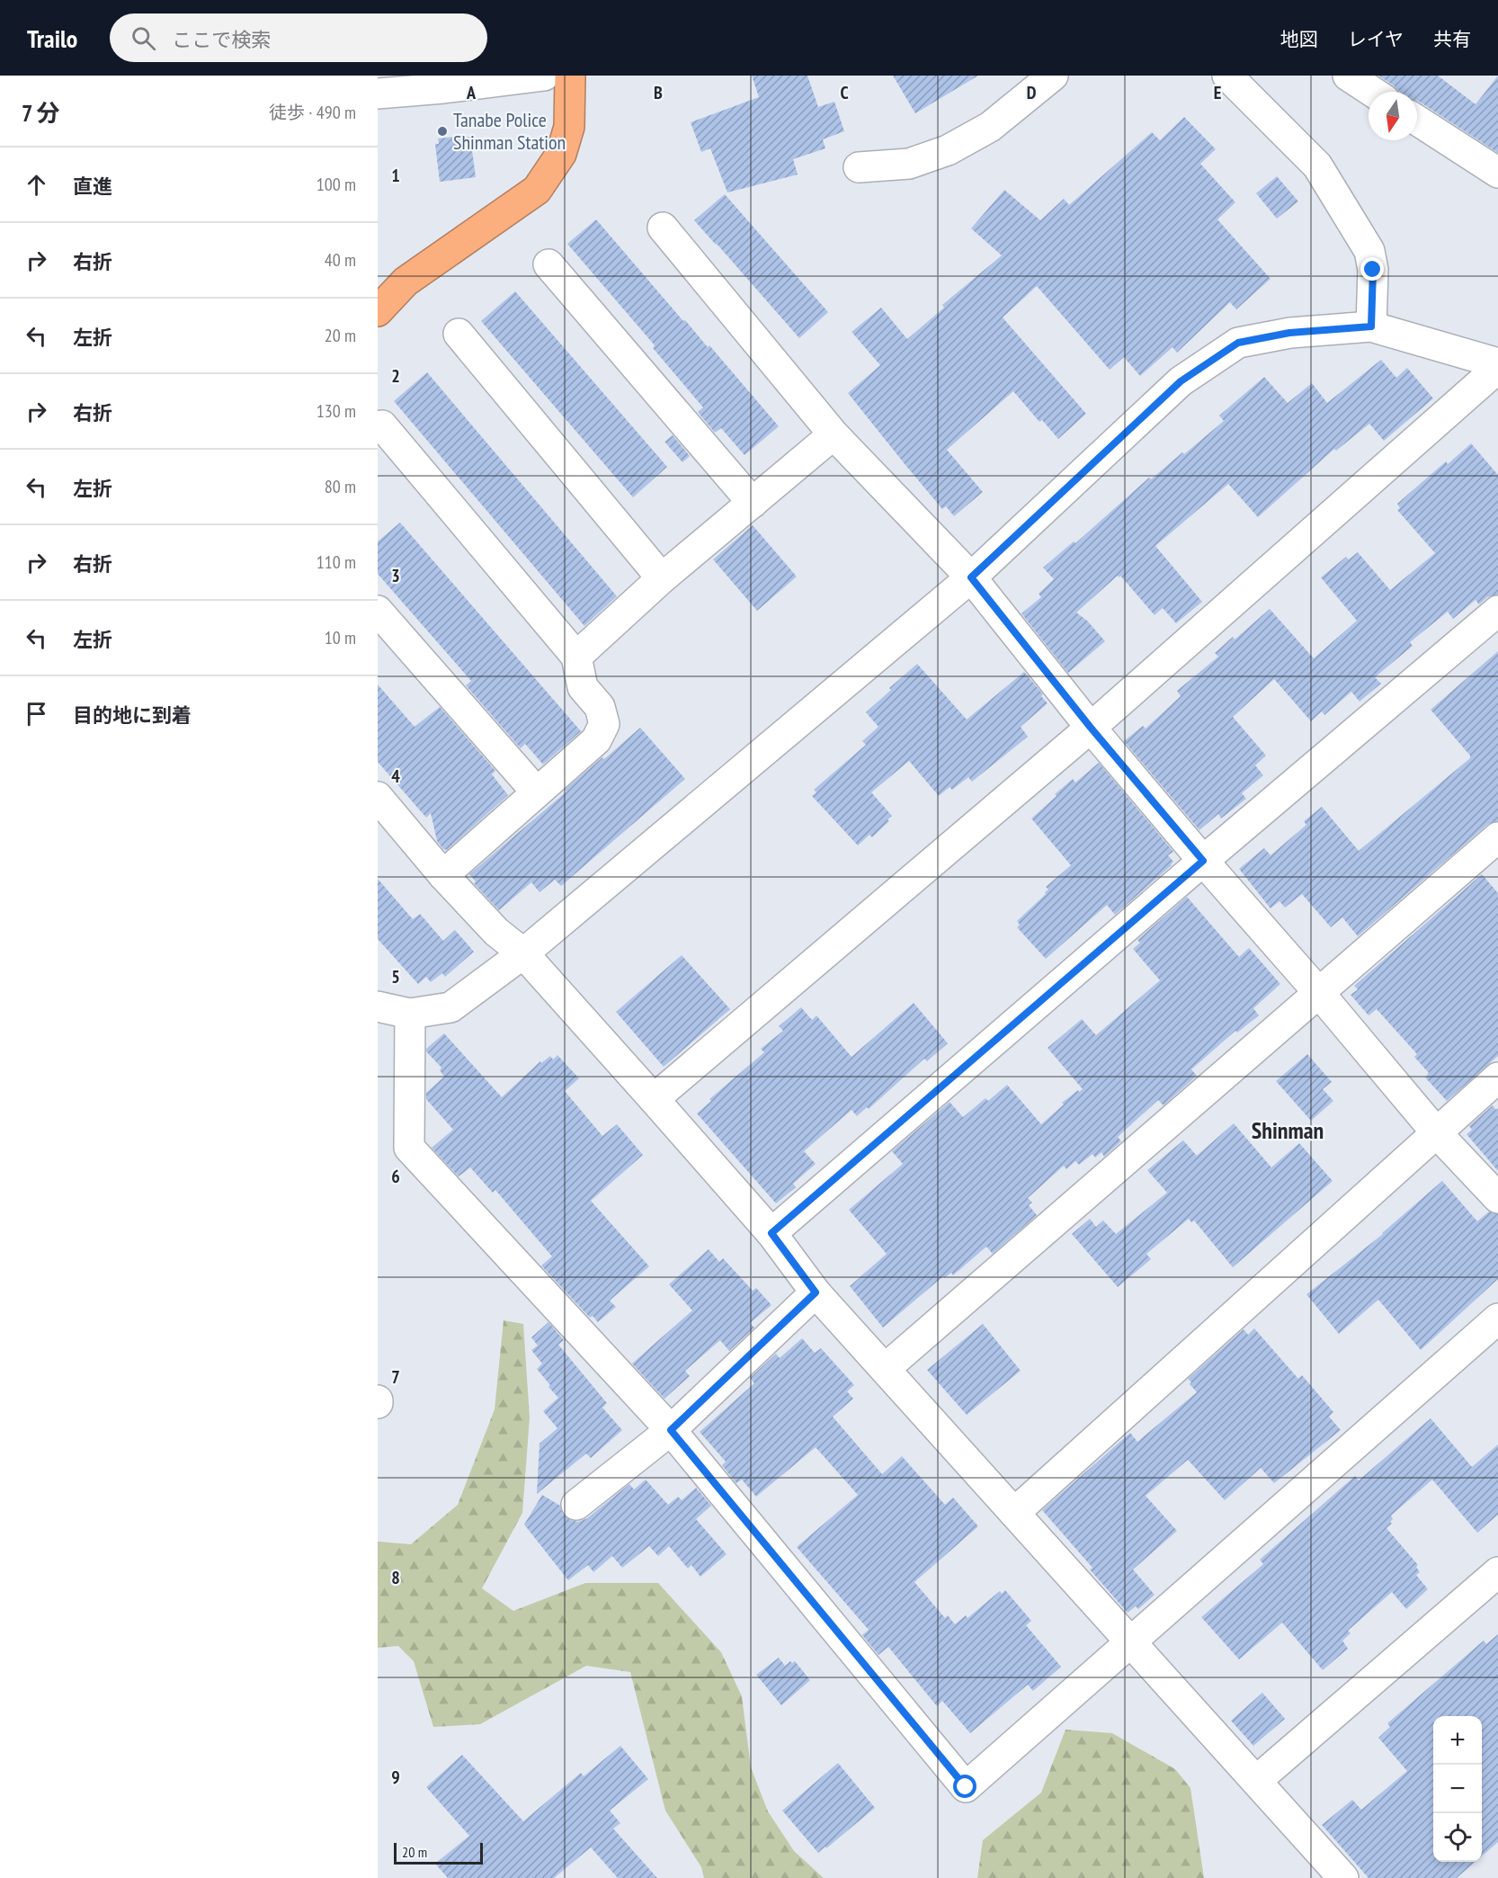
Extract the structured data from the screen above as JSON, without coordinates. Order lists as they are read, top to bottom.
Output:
{
  "districts": ["Shinman"],
  "places": ["Tanabe Police Shinman Station"],
  "scale_bar": "20 m",
  "north": "bottom",
  "page": {
    "header": "Trailo",
    "search": "ここで検索",
    "nav": ["地図", "レイヤ", "共有"],
    "heading": ["7 分", "徒歩 · 490 m"],
    "list": [
      ["直進", "100 m"],
      ["右折", "40 m"],
      ["左折", "20 m"],
      ["右折", "130 m"],
      ["左折", "80 m"],
      ["右折", "110 m"],
      ["左折", "10 m"],
      "目的地に到着"
    ],
    "map_buttons": ["+", "−"],
    "scale": "20 m"
  },
  "grid": {
    "columns": [
      "A",
      "B",
      "C",
      "D",
      "E"
    ],
    "rows": [
      "1",
      "2",
      "3",
      "4",
      "5",
      "6",
      "7",
      "8",
      "9"
    ]
  }
}
